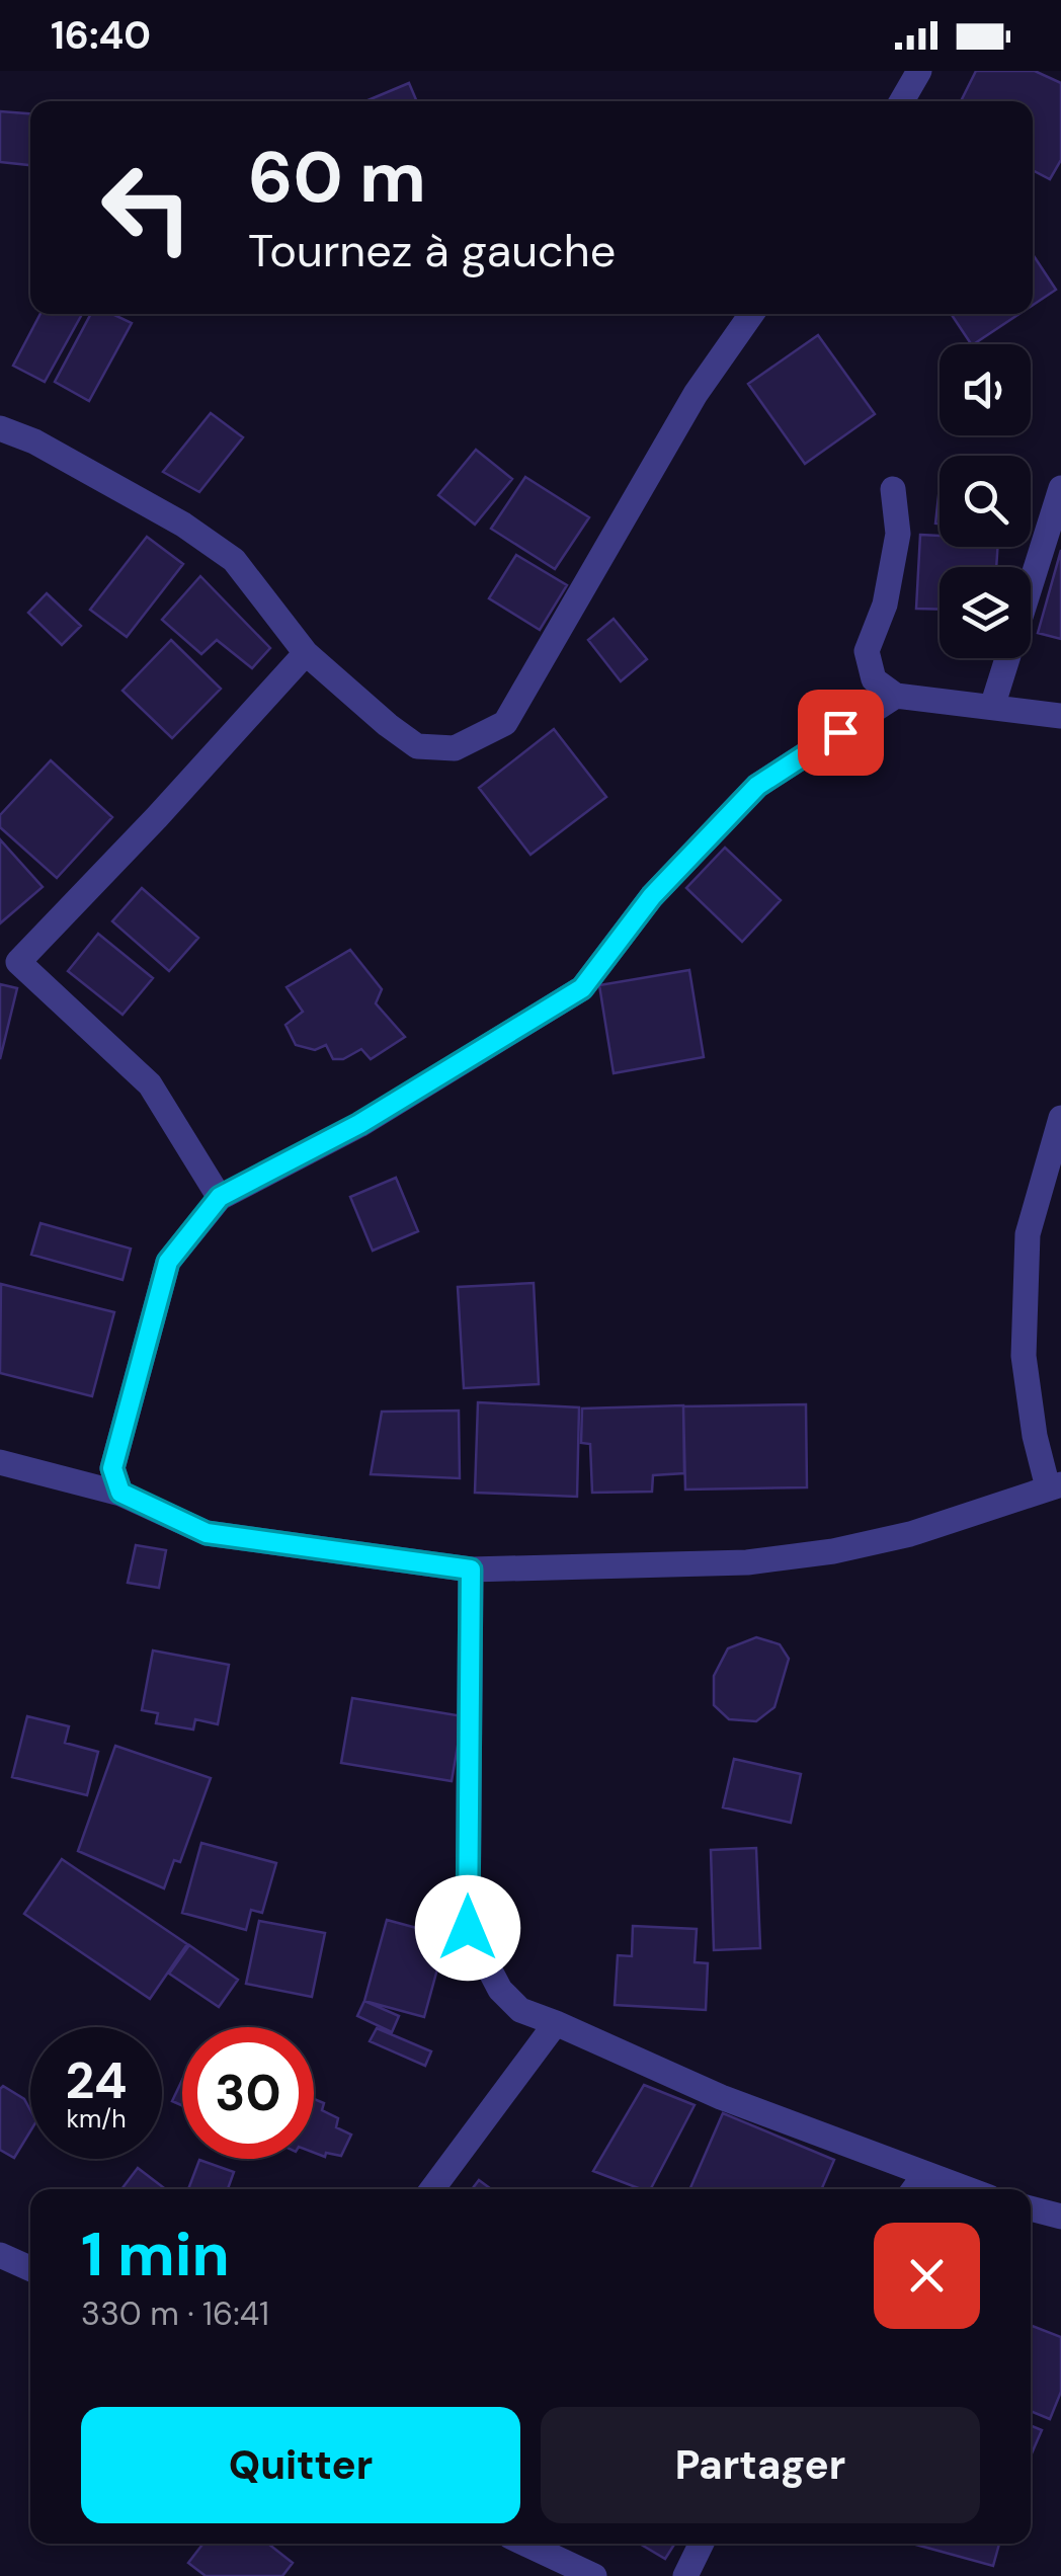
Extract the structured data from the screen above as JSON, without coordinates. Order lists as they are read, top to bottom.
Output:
{
  "page": {
    "status": "16:40",
    "turn": ["60 m", "Tournez à gauche"],
    "speed": "24 km/h",
    "limit": "30",
    "heading": ["1 min", "330 m · 16:41"],
    "buttons": ["Quitter", "Partager"]
  }
}
